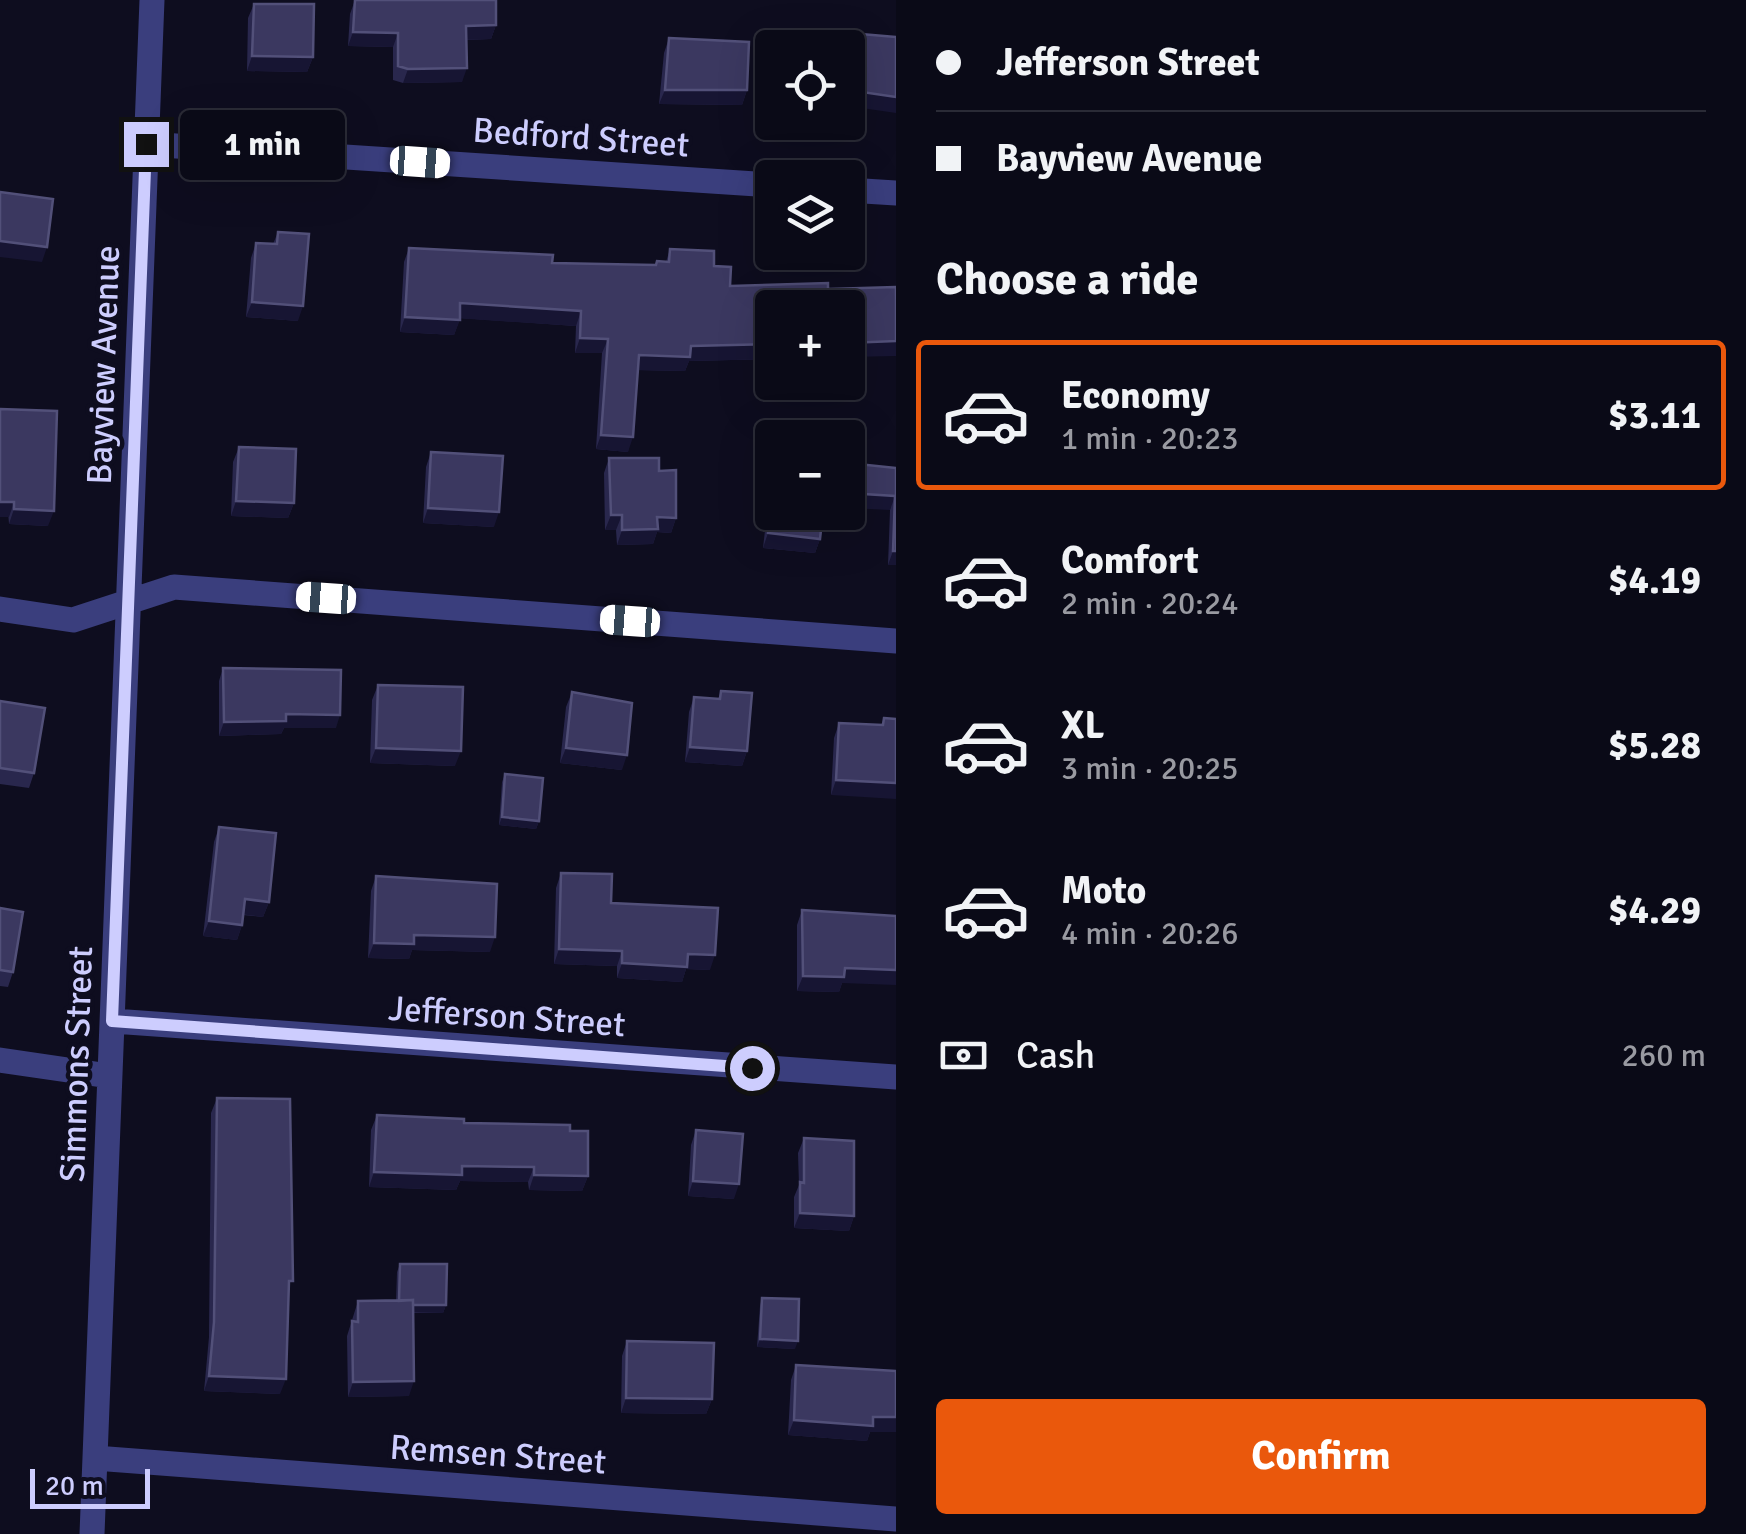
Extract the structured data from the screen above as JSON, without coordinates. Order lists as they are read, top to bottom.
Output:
{
  "streets": {
    "street": [
      "Bedford Street",
      "Bayview Avenue",
      "Jefferson Street",
      "Simmons Street",
      "Remsen Street"
    ]
  },
  "crossings": [
    ["Bedford Street", "Bayview Avenue"],
    ["Bayview Avenue", "Simmons Street"],
    ["Jefferson Street", "Simmons Street"],
    ["Simmons Street", "Remsen Street"]
  ],
  "scale_bar": "20 m",
  "page": {
    "banner": ["Jefferson Street", "Bayview Avenue"],
    "map_buttons": ["+", "−"],
    "bubble": "1 min",
    "heading": "Choose a ride",
    "list": [
      {
        "name": "Economy",
        "note": "1 min · 20:23",
        "value": "$3.11"
      },
      {
        "name": "Comfort",
        "note": "2 min · 20:24",
        "value": "$4.19"
      },
      {
        "name": "XL",
        "note": "3 min · 20:25",
        "value": "$5.28"
      },
      {
        "name": "Moto",
        "note": "4 min · 20:26",
        "value": "$4.29"
      }
    ],
    "pay": ["Cash", "260 m"],
    "buttons": "Confirm",
    "scale": "20 m"
  }
}
